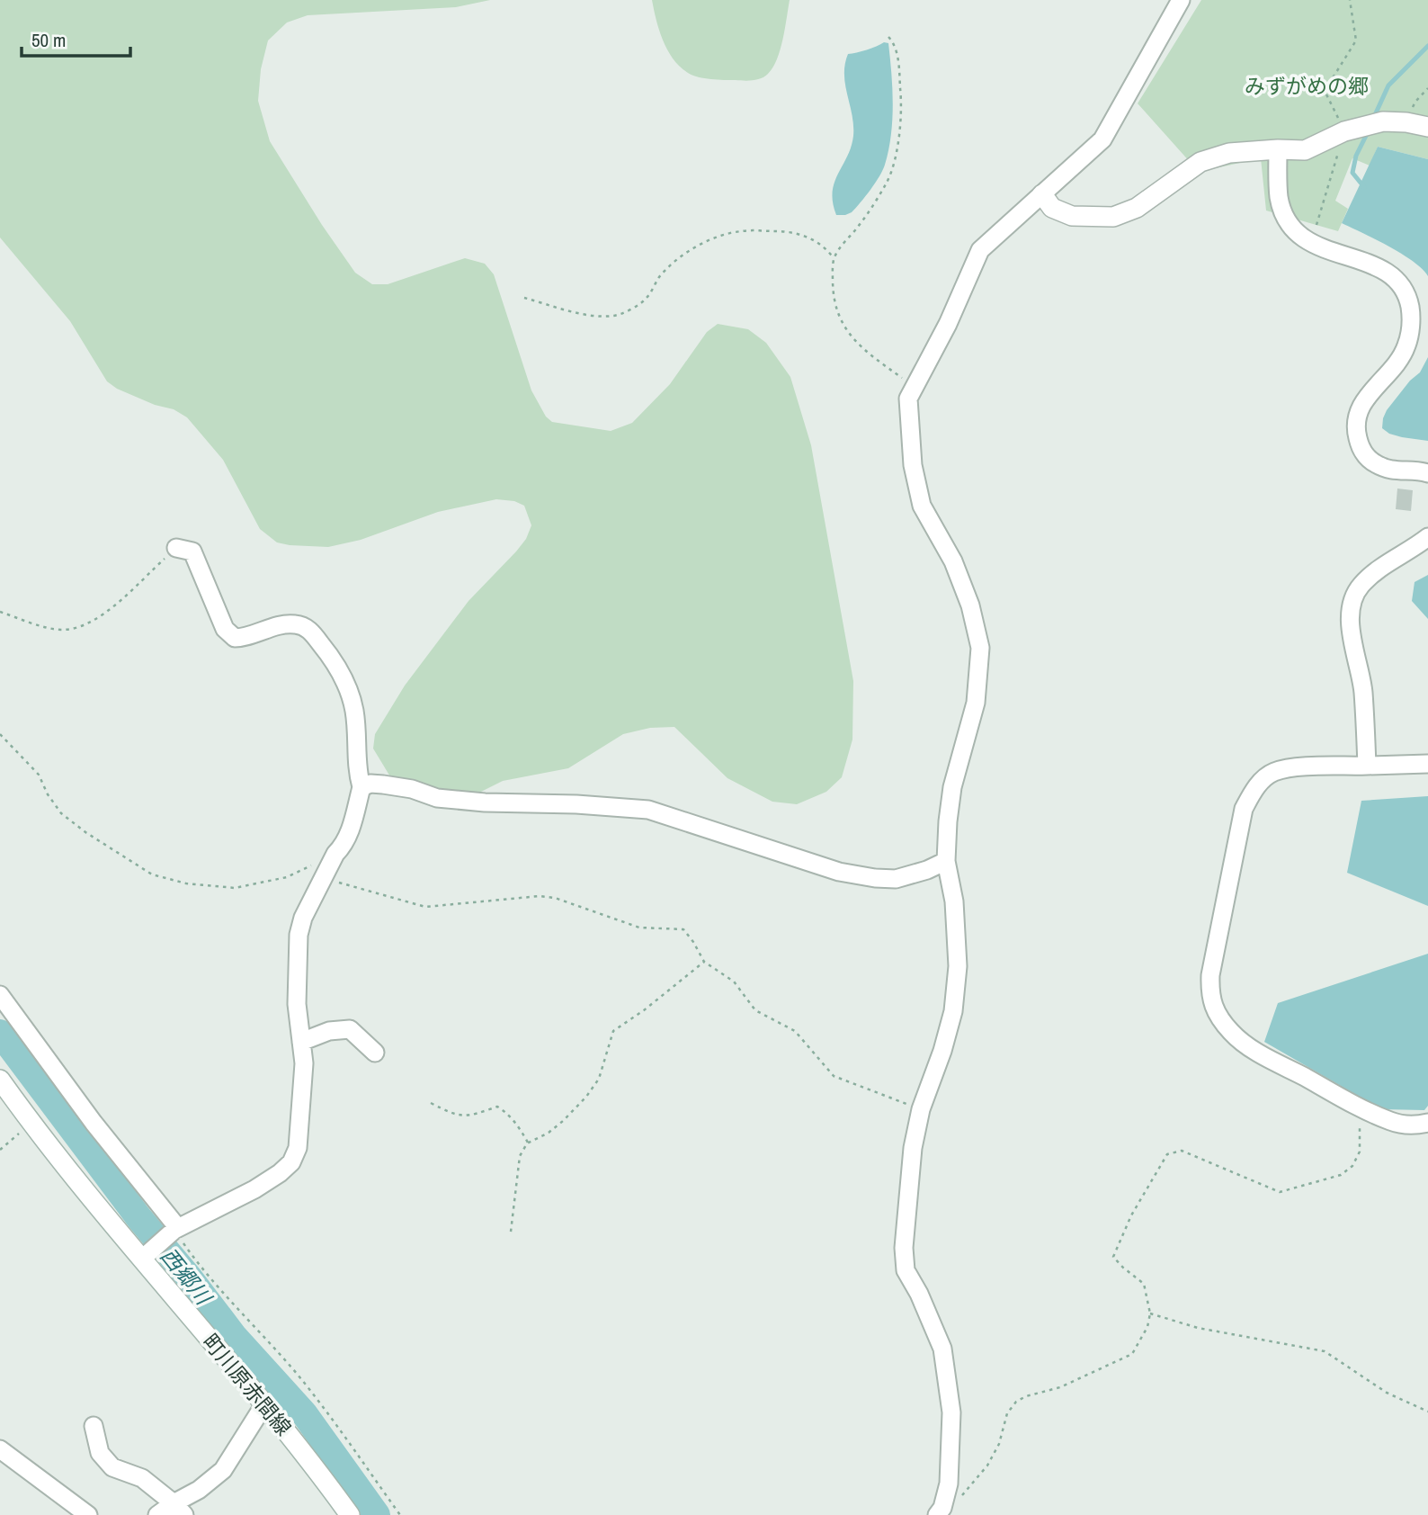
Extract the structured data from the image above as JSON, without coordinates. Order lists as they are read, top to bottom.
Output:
{
  "streets": {
    "main road": ["町川原赤間線"]
  },
  "water": ["西郷川"],
  "parks": ["みずがめの郷"],
  "scale_bar": "50 m"
}
